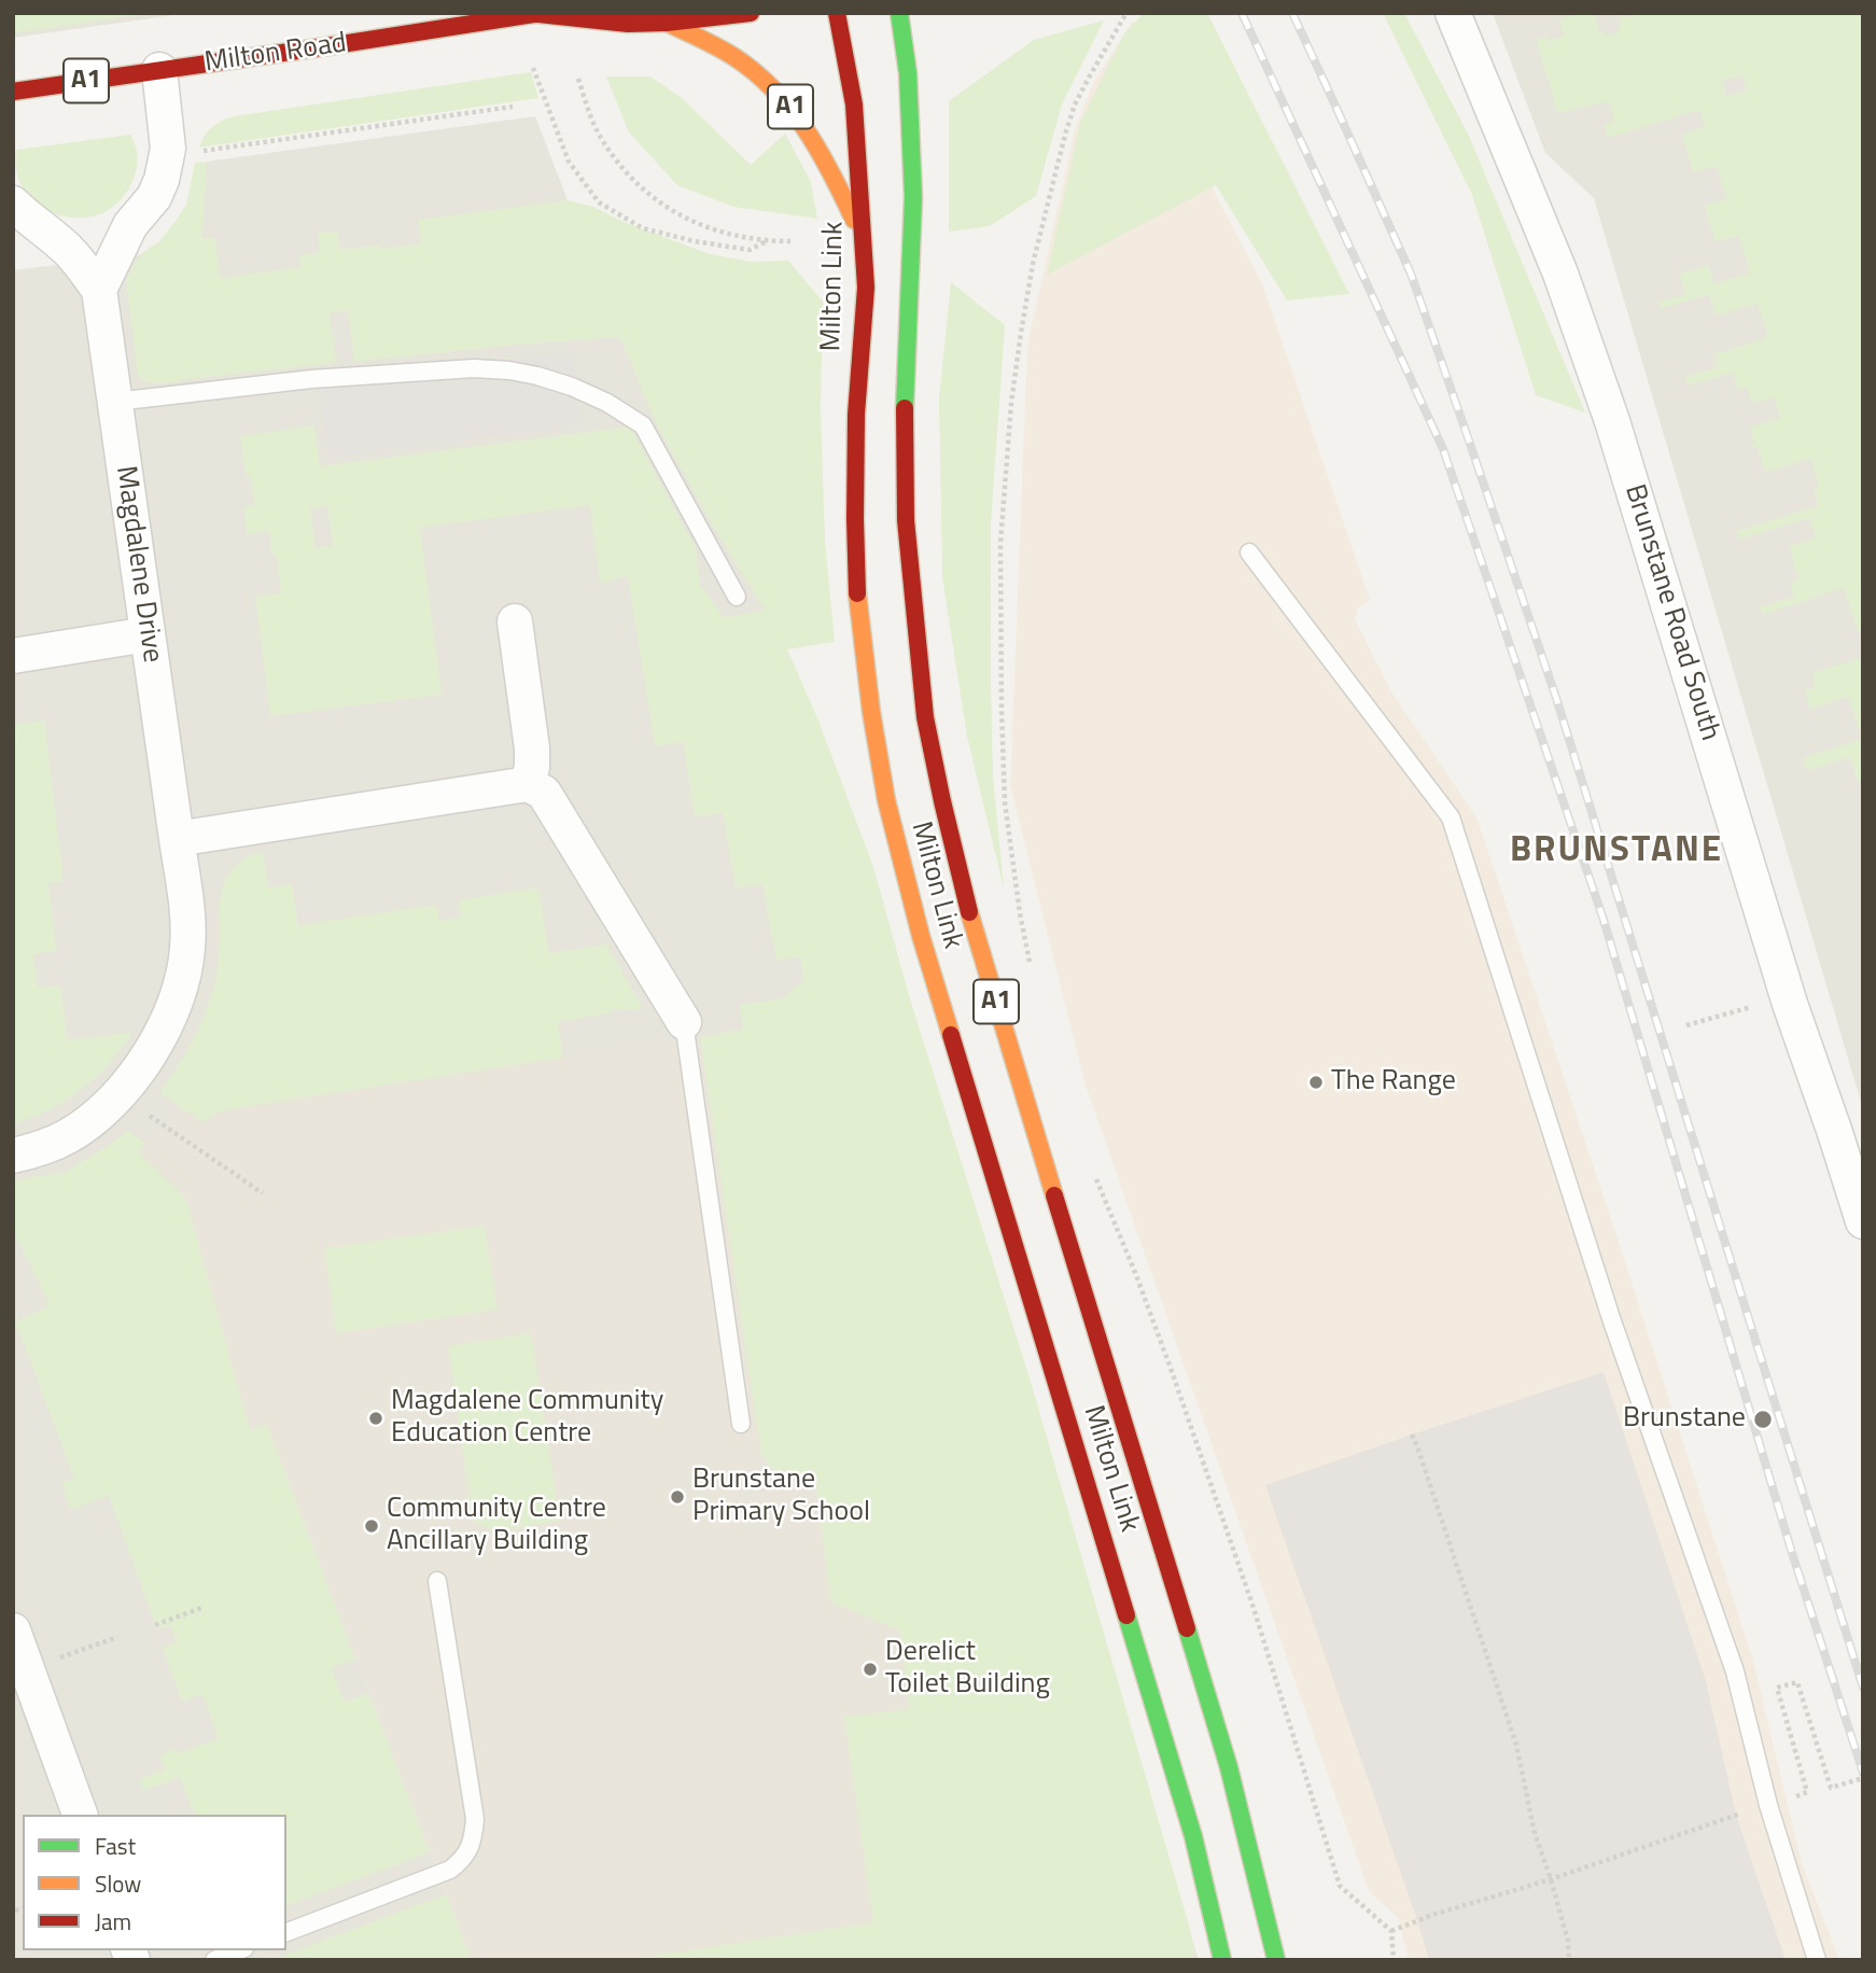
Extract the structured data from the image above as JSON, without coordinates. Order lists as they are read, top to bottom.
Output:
{
  "streets": {
    "main road": ["Milton Road", "A1", "Milton Link"],
    "street": ["Magdalene Drive", "Brunstane Road South"]
  },
  "crossings": [
    ["Milton Road", "A1"],
    ["A1", "Milton Link"]
  ],
  "districts": ["BRUNSTANE"],
  "places": [
    "The Range",
    "Magdalene Community Education Centre",
    "Brunstane",
    "Brunstane Primary School",
    "Community Centre Ancillary Building",
    "Derelict Toilet Building"
  ],
  "legend": ["Fast", "Slow", "Jam"]
}
